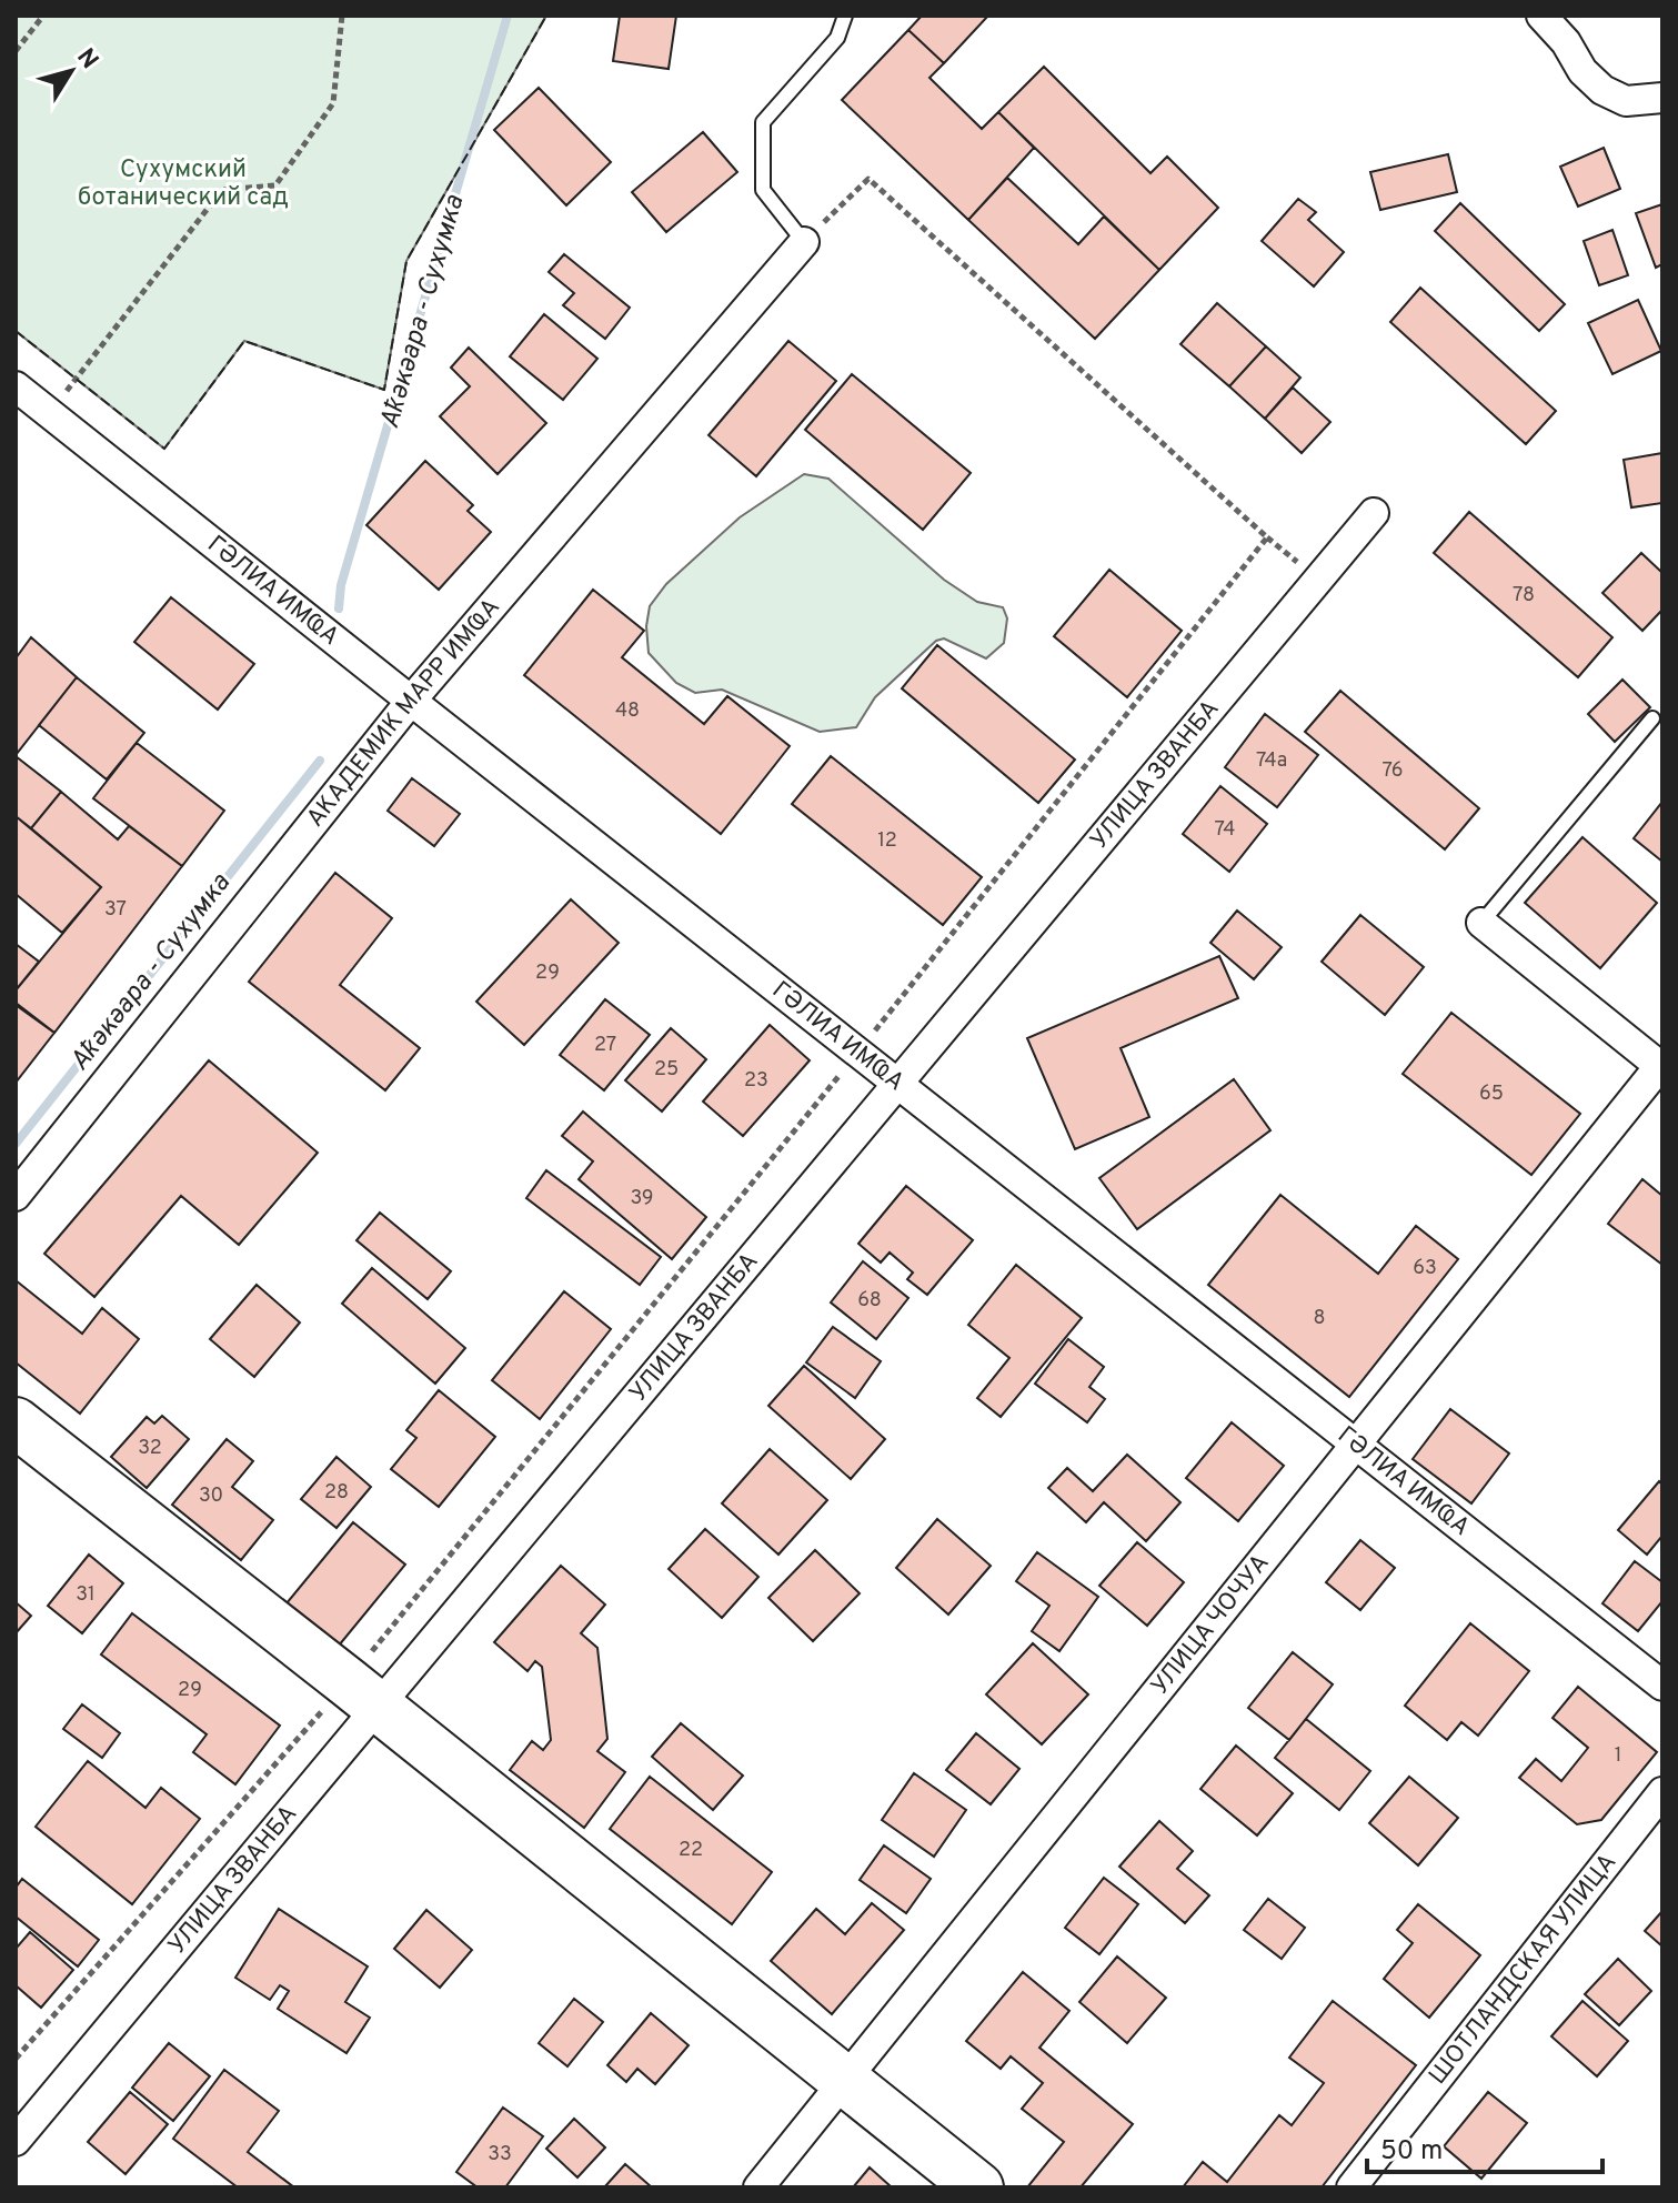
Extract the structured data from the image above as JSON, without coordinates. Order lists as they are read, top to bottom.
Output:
{
  "streets": {
    "street": [
      "ГӘЛИА ИМҨА",
      "АКАДЕМИК МАРР ИМҨА",
      "УЛИЦА ЗВАНБА",
      "УЛИЦА ЧОЧУА",
      "ШОТЛАНДСКАЯ УЛИЦА"
    ]
  },
  "crossings": [
    ["ГӘЛИА ИМҨА", "АКАДЕМИК МАРР ИМҨА"],
    ["ГӘЛИА ИМҨА", "УЛИЦА ЗВАНБА"],
    ["ГӘЛИА ИМҨА", "УЛИЦА ЧОЧУА"]
  ],
  "water": ["Аҟәкәара - Сухумка"],
  "parks": ["Сухумский ботанический сад"],
  "house_numbers": [
    "78",
    "48",
    "74а",
    "76",
    "74",
    "12",
    "37",
    "29",
    "27",
    "25",
    "23",
    "65",
    "39",
    "63",
    "68",
    "8",
    "32",
    "28",
    "30",
    "31",
    "29",
    "1",
    "22",
    "33"
  ],
  "scale_bar": "50 m",
  "north": "top right"
}
